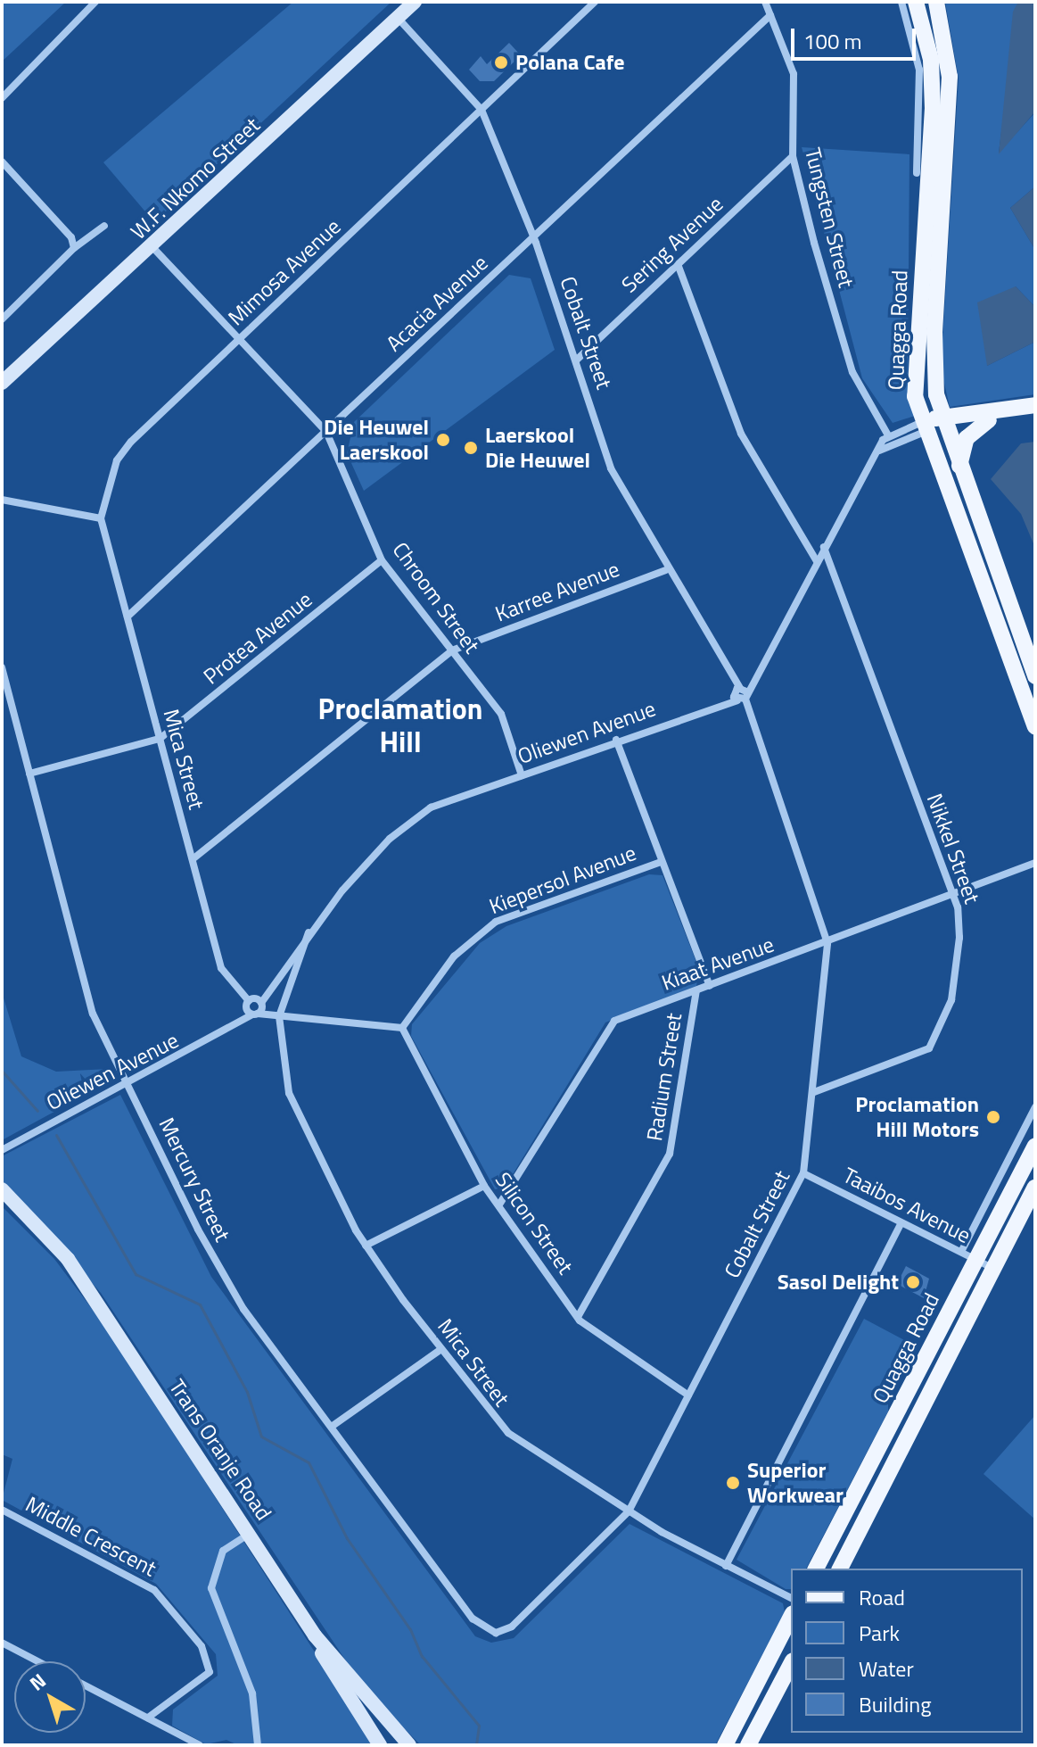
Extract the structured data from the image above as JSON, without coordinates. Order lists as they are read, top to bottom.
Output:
{
  "streets": {
    "main road": ["W.F. Nkomo Street", "Quagga Road", "Trans Oranje Road"],
    "street": [
      "Tungsten Street",
      "Sering Avenue",
      "Mimosa Avenue",
      "Acacia Avenue",
      "Cobalt Street",
      "Karree Avenue",
      "Chroom Street",
      "Protea Avenue",
      "Oliewen Avenue",
      "Mica Street",
      "Nikkel Street",
      "Kiepersol Avenue",
      "Kiaat Avenue",
      "Radium Street",
      "Mercury Street",
      "Taaibos Avenue",
      "Silicon Street",
      "Middle Crescent"
    ]
  },
  "crossings": [
    ["W.F. Nkomo Street", "Cobalt Street"],
    ["W.F. Nkomo Street", "Chroom Street"],
    ["Tungsten Street", "Sering Avenue"],
    ["Tungsten Street", "Acacia Avenue"],
    ["Sering Avenue", "Cobalt Street"],
    ["Mimosa Avenue", "Cobalt Street"],
    ["Mimosa Avenue", "Chroom Street"],
    ["Mimosa Avenue", "Mica Street"],
    ["Acacia Avenue", "Cobalt Street"],
    ["Acacia Avenue", "Chroom Street"],
    ["Acacia Avenue", "Mica Street"],
    ["Quagga Road", "Taaibos Avenue"],
    ["Cobalt Street", "Karree Avenue"],
    ["Cobalt Street", "Oliewen Avenue"],
    ["Cobalt Street", "Mica Street"],
    ["Cobalt Street", "Nikkel Street"],
    ["Cobalt Street", "Kiaat Avenue"],
    ["Cobalt Street", "Mercury Street"],
    ["Cobalt Street", "Taaibos Avenue"],
    ["Cobalt Street", "Silicon Street"],
    ["Karree Avenue", "Chroom Street"],
    ["Karree Avenue", "Mica Street"],
    ["Chroom Street", "Protea Avenue"],
    ["Chroom Street", "Oliewen Avenue"],
    ["Protea Avenue", "Mica Street"],
    ["Protea Avenue", "Mercury Street"],
    ["Oliewen Avenue", "Mica Street"],
    ["Oliewen Avenue", "Mercury Street"],
    ["Nikkel Street", "Kiaat Avenue"],
    ["Kiepersol Avenue", "Silicon Street"],
    ["Kiaat Avenue", "Radium Street"],
    ["Kiaat Avenue", "Silicon Street"],
    ["Radium Street", "Silicon Street"]
  ],
  "districts": ["Proclamation Hill"],
  "places": [
    "Polana Cafe",
    "Die Heuwel Laerskool",
    "Laerskool Die Heuwel",
    "Proclamation Hill Motors",
    "Sasol Delight",
    "Superior Workwear"
  ],
  "legend": [
    "Road",
    "Park",
    "Water",
    "Building"
  ],
  "scale_bar": "100 m",
  "north": "top left"
}
